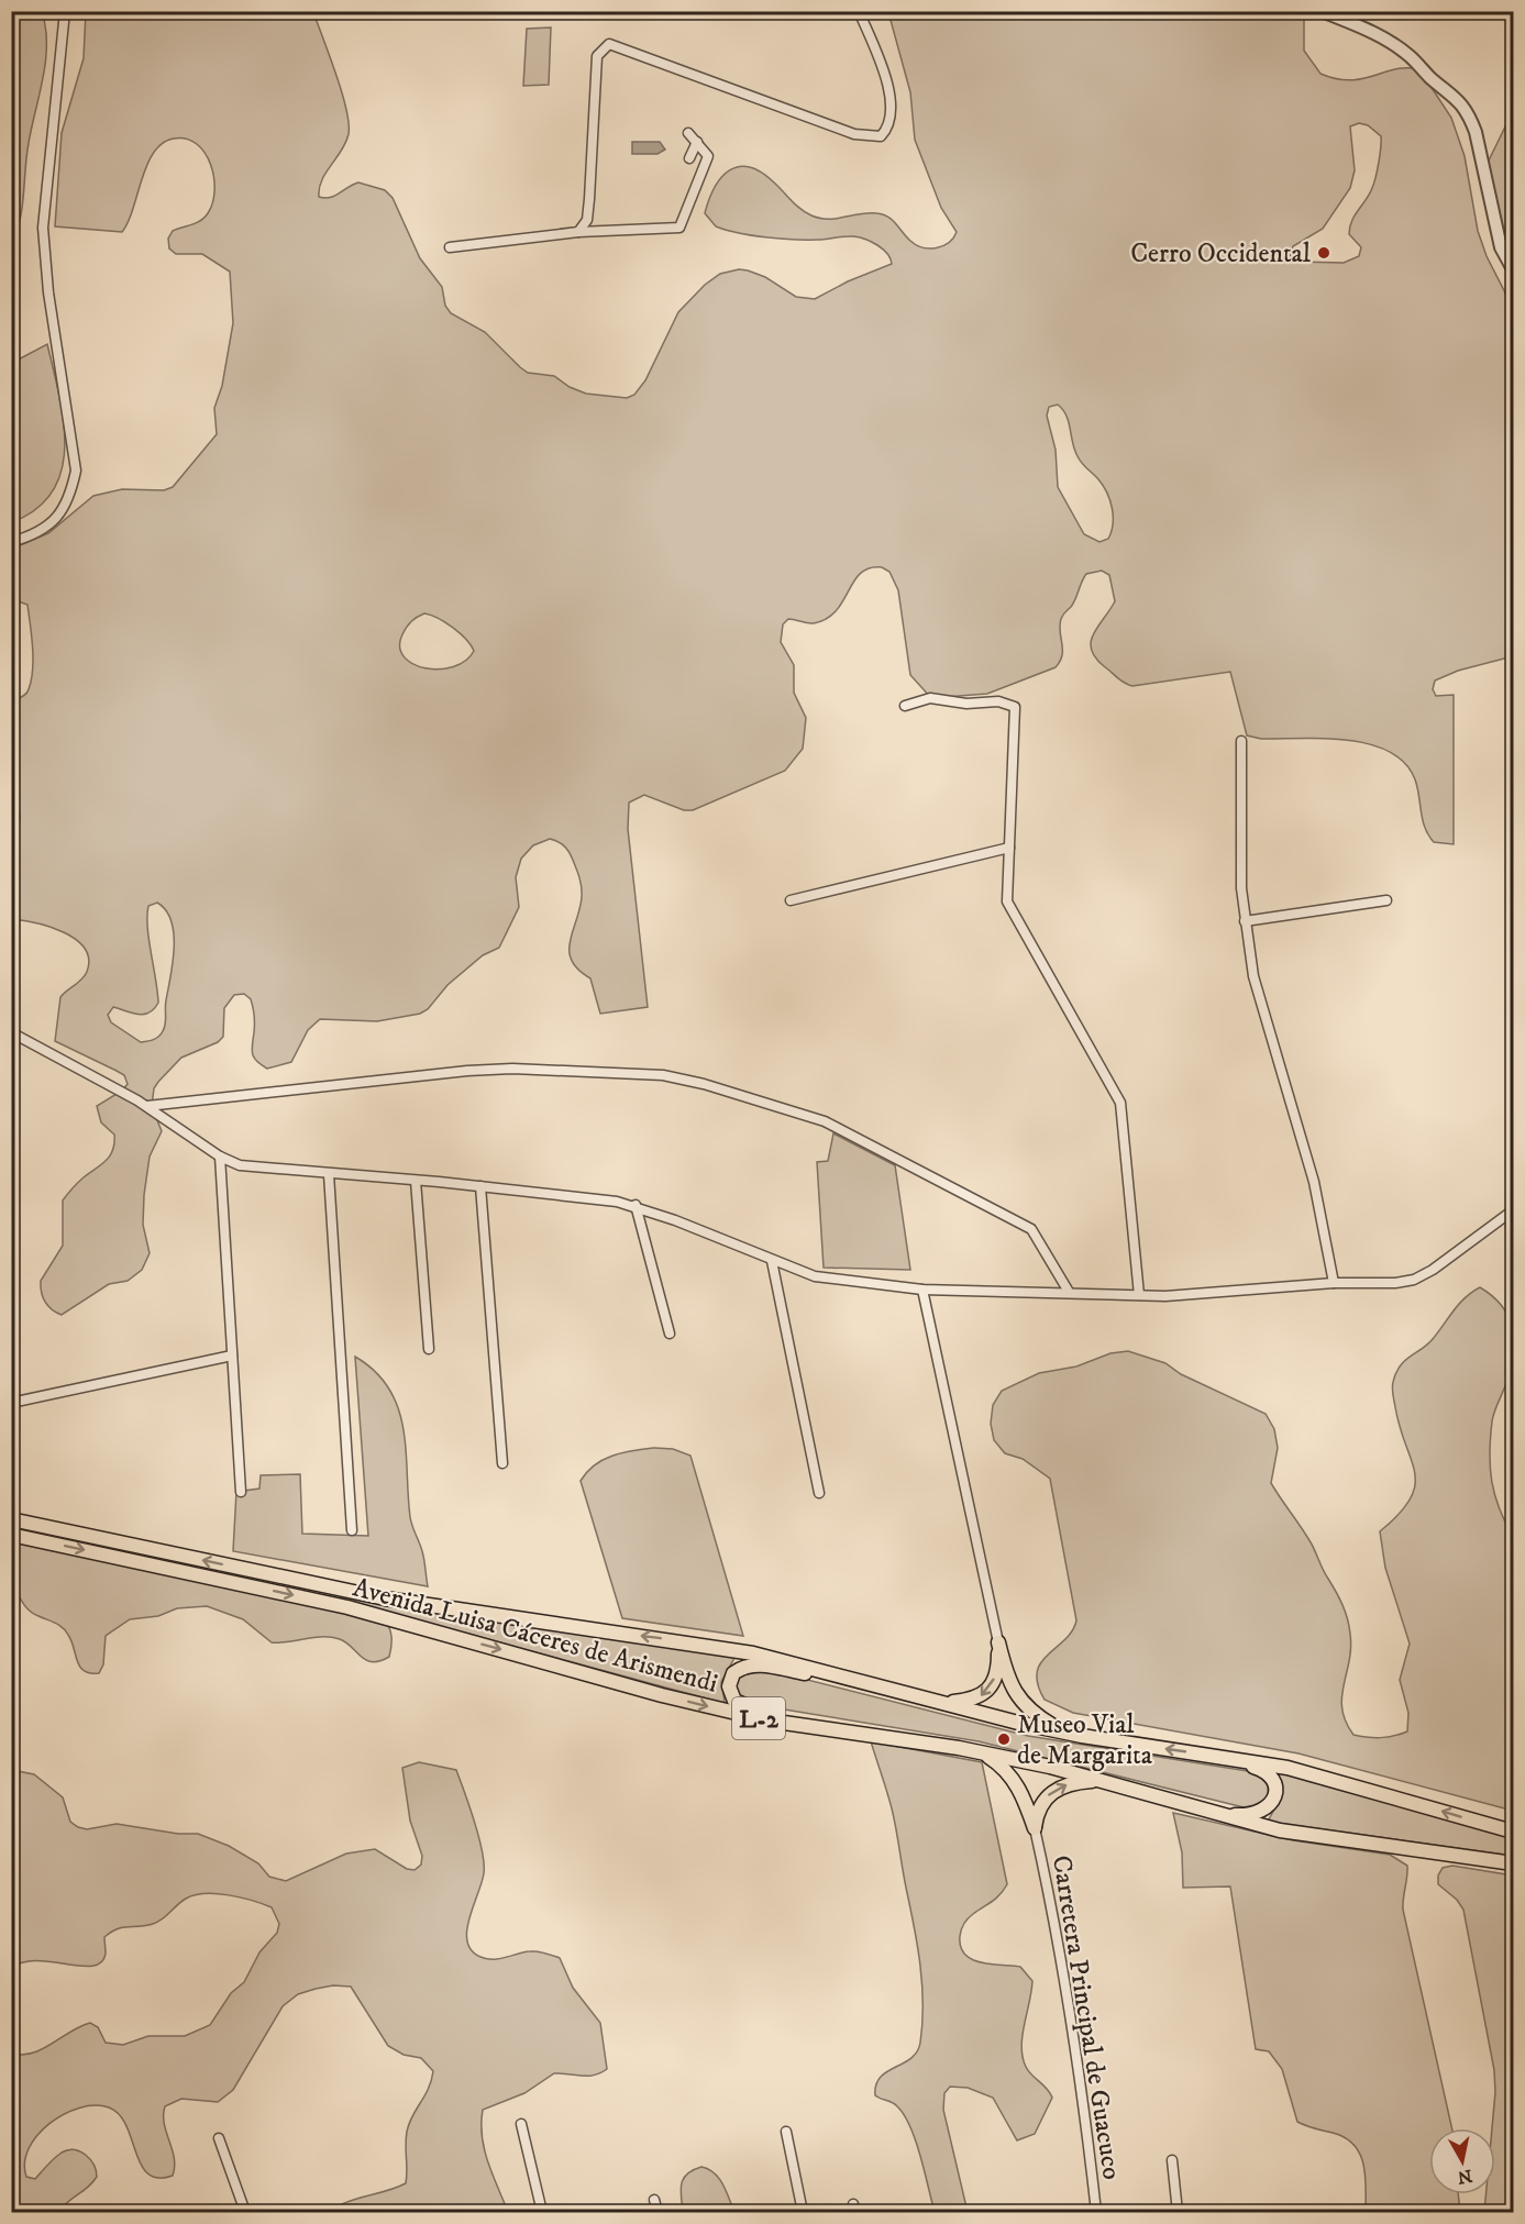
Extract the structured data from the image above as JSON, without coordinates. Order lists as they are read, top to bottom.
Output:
{
  "streets": {
    "main road": ["Avenida Luisa Cáceres de Arismendi", "L-2"],
    "street": ["Carretera Principal de Guacuco"]
  },
  "places": ["Cerro Occidental", "Museo Vial de Margarita"],
  "north": "bottom"
}
